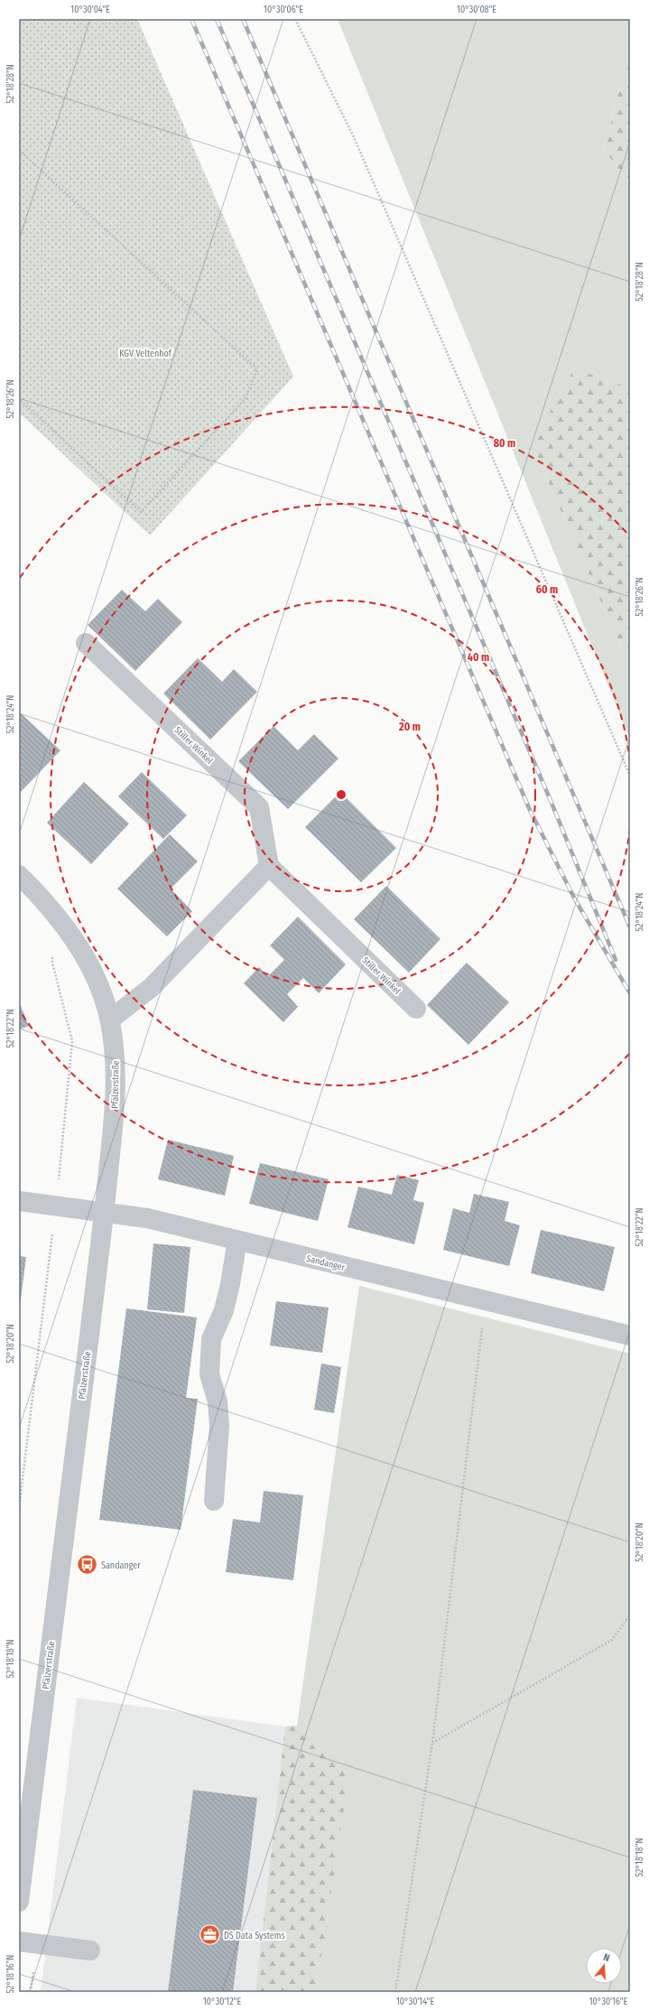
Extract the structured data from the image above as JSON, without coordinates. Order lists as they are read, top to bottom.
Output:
{
  "streets": {
    "street": ["Stiller Winkel", "Pfälzerstraße", "Sandanger"]
  },
  "crossings": [
    ["Pfälzerstraße", "Sandanger"]
  ],
  "parks": ["KGV Veltenhof"],
  "places": {
    "bus stop": ["Sandanger"],
    "office": ["DS Data Systems"]
  },
  "north": "top",
  "coordinates": [
    "10°30'04\"E",
    "10°30'06\"E",
    "10°30'08\"E",
    "52°18'28\"N",
    "52°18'26\"N",
    "52°18'24\"N",
    "52°18'22\"N",
    "52°18'20\"N",
    "52°18'18\"N",
    "52°18'16\"N",
    "10°30'12\"E",
    "10°30'14\"E",
    "10°30'16\"E"
  ],
  "rings": [
    "80 m",
    "60 m",
    "40 m",
    "20 m"
  ]
}
